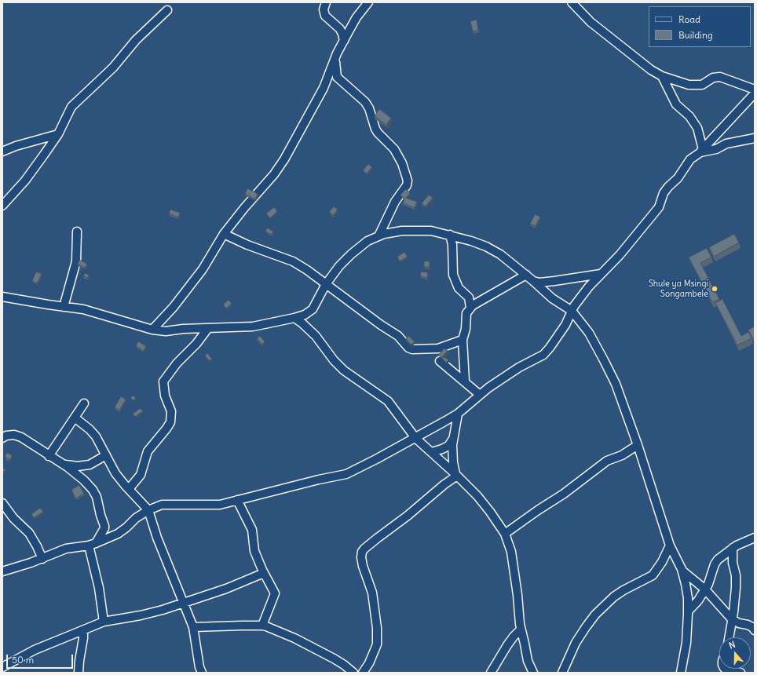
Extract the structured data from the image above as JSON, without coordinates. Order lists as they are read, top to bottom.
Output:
{
  "places": ["Shule ya Msingi Songambele"],
  "legend": ["Road", "Building"],
  "scale_bar": "50 m",
  "north": "top"
}
